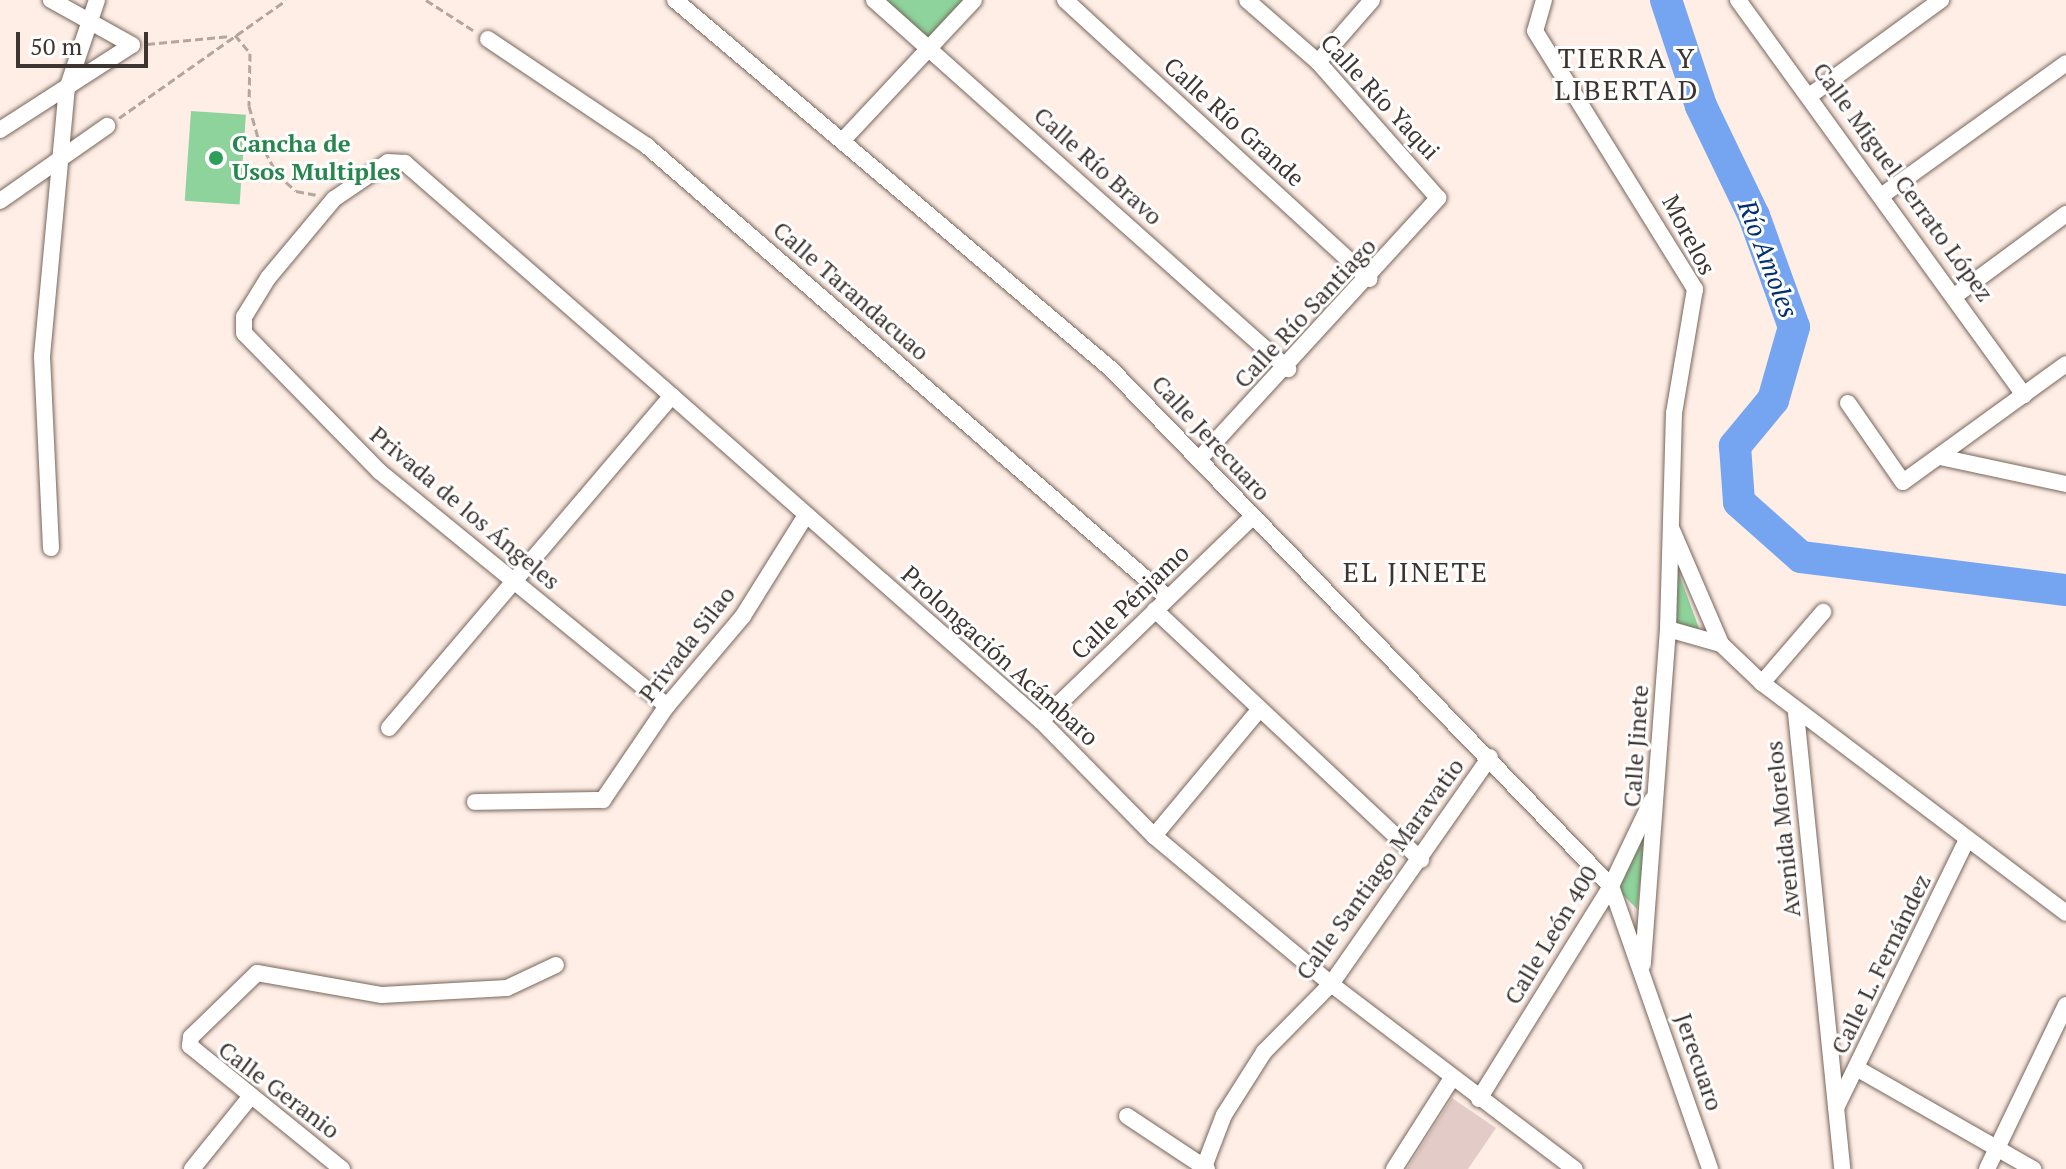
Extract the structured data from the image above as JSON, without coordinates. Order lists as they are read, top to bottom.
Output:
{
  "streets": {
    "street": [
      "Calle Río Yaqui",
      "Calle Río Grande",
      "Calle Río Bravo",
      "Calle Miguel Cerrato López",
      "Morelos",
      "Calle Tarandacuao",
      "Calle Río Santiago",
      "Calle Jerecuaro",
      "Privada de los Ángeles",
      "Calle Pénjamo",
      "Privada Silao",
      "Prolongación Acámbaro",
      "Calle Jinete",
      "Avenida Morelos",
      "Calle Santiago Maravatio",
      "Calle León 400",
      "Calle L. Fernández",
      "Jerecuaro",
      "Calle Geranio"
    ]
  },
  "crossings": [
    ["Calle Río Yaqui", "Calle Río Santiago"],
    ["Calle Río Grande", "Calle Río Santiago"],
    ["Calle Río Bravo", "Calle Río Santiago"],
    ["Morelos", "Calle Jinete"],
    ["Morelos", "Avenida Morelos"],
    ["Calle Tarandacuao", "Calle Pénjamo"],
    ["Calle Río Santiago", "Calle Jerecuaro"],
    ["Calle Jerecuaro", "Calle Pénjamo"],
    ["Calle Jerecuaro", "Calle Jinete"],
    ["Calle Jerecuaro", "Calle Santiago Maravatio"],
    ["Calle Jerecuaro", "Calle León 400"],
    ["Calle Jerecuaro", "Jerecuaro"],
    ["Privada de los Ángeles", "Privada Silao"],
    ["Privada de los Ángeles", "Prolongación Acámbaro"],
    ["Calle Pénjamo", "Prolongación Acámbaro"],
    ["Privada Silao", "Prolongación Acámbaro"],
    ["Prolongación Acámbaro", "Calle Santiago Maravatio"],
    ["Prolongación Acámbaro", "Calle León 400"],
    ["Calle Jinete", "Avenida Morelos"],
    ["Calle Jinete", "Calle León 400"],
    ["Calle Jinete", "Jerecuaro"],
    ["Avenida Morelos", "Calle L. Fernández"]
  ],
  "districts": ["TIERRA Y LIBERTAD", "EL JINETE"],
  "water": ["Río Amoles"],
  "places": ["Cancha de Usos Multiples"],
  "scale_bar": "50 m"
}
